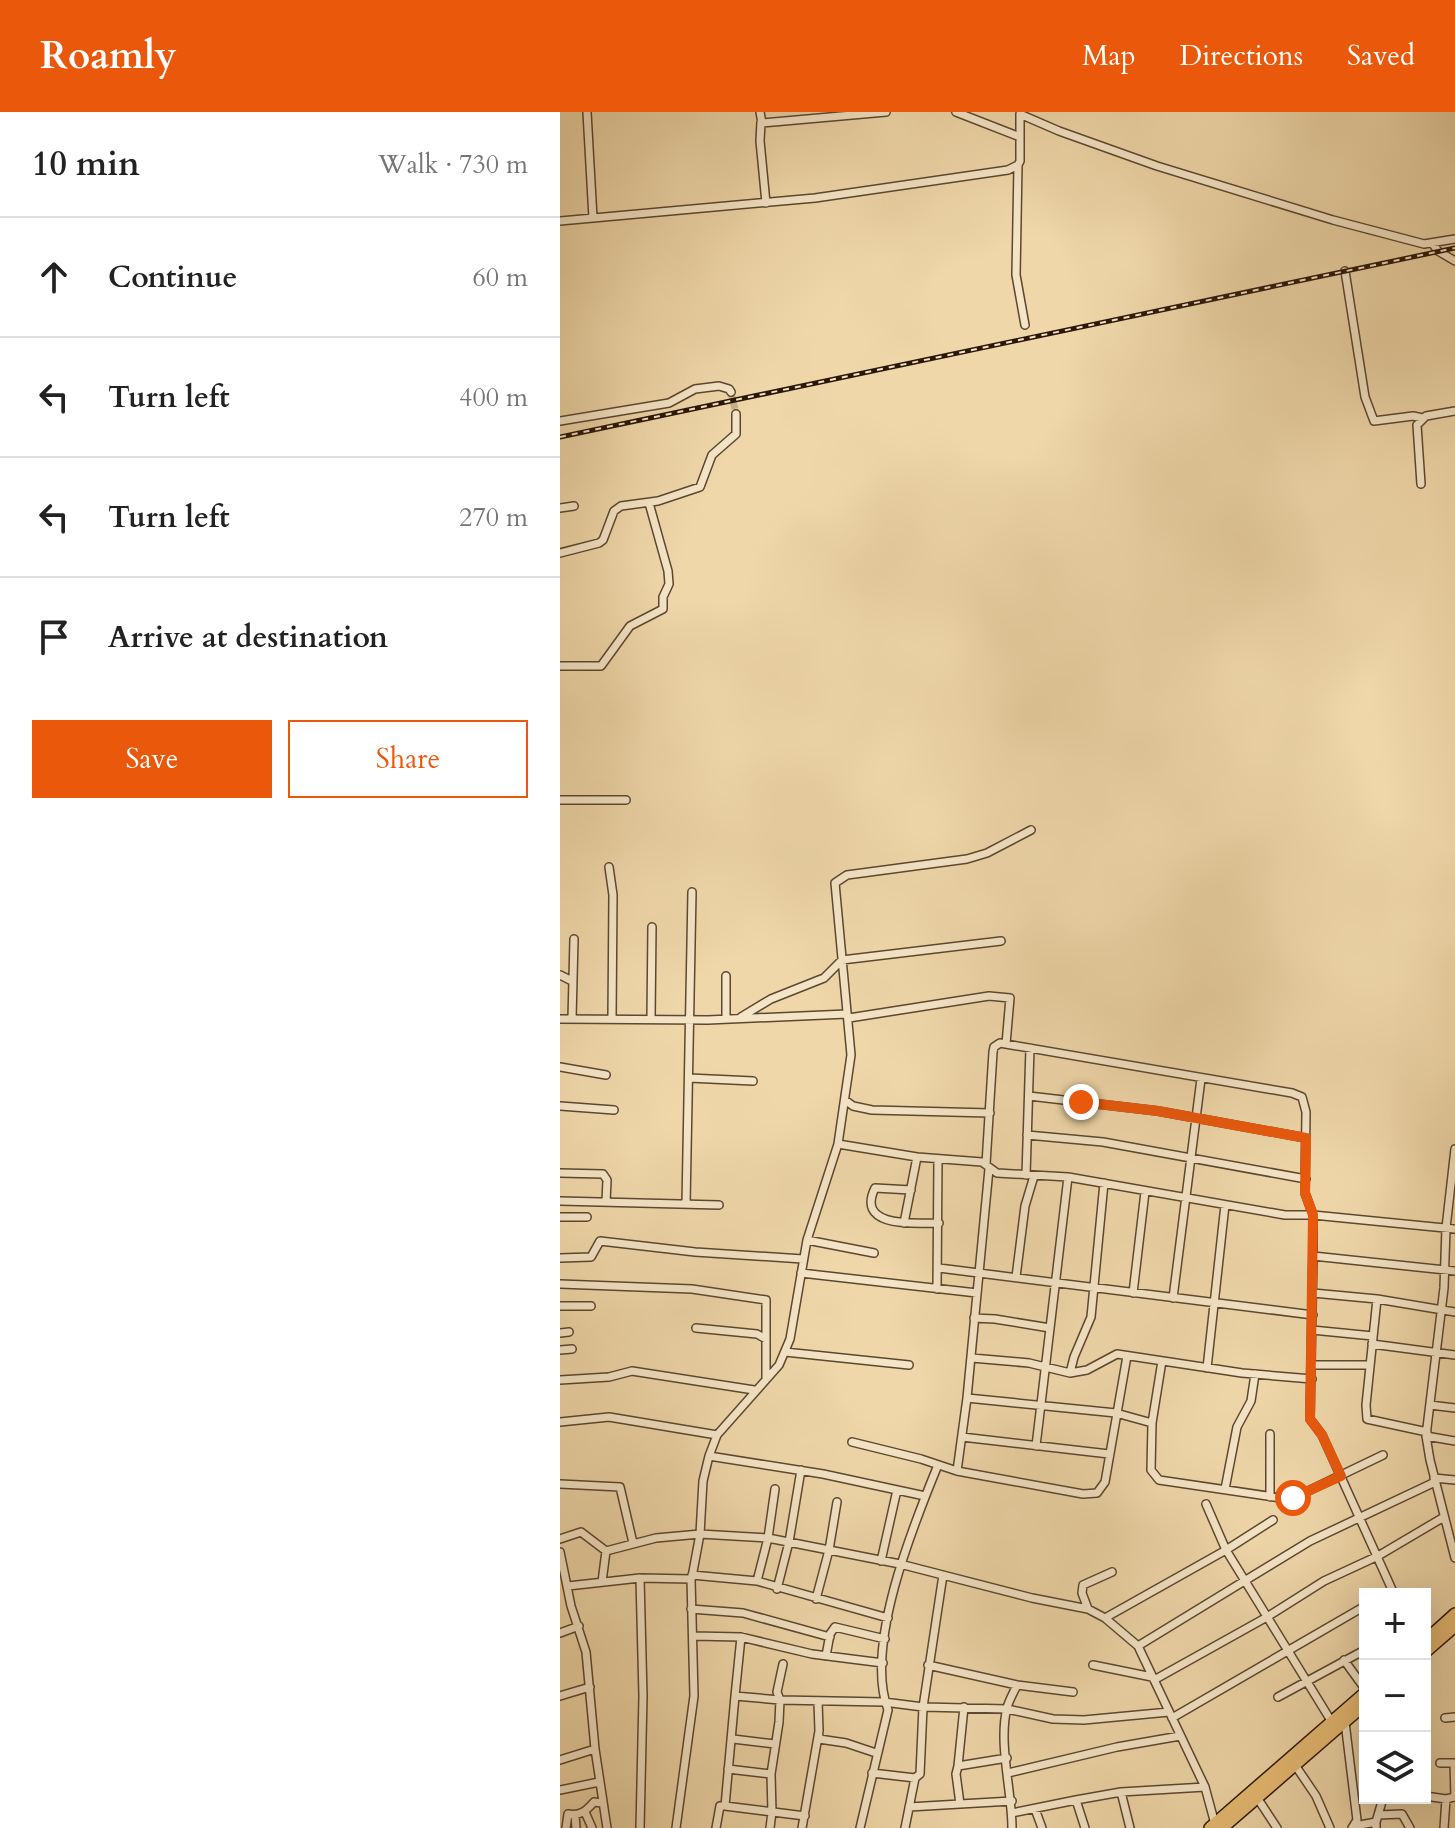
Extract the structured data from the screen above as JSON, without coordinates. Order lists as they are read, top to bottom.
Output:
{
  "page": {
    "header": "Roamly",
    "nav": ["Map", "Directions", "Saved"],
    "heading": ["10 min", "Walk · 730 m"],
    "list": [
      ["Continue", "60 m"],
      ["Turn left", "400 m"],
      ["Turn left", "270 m"],
      "Arrive at destination"
    ],
    "buttons": ["Save", "Share"],
    "map_buttons": ["+", "−"]
  }
}
